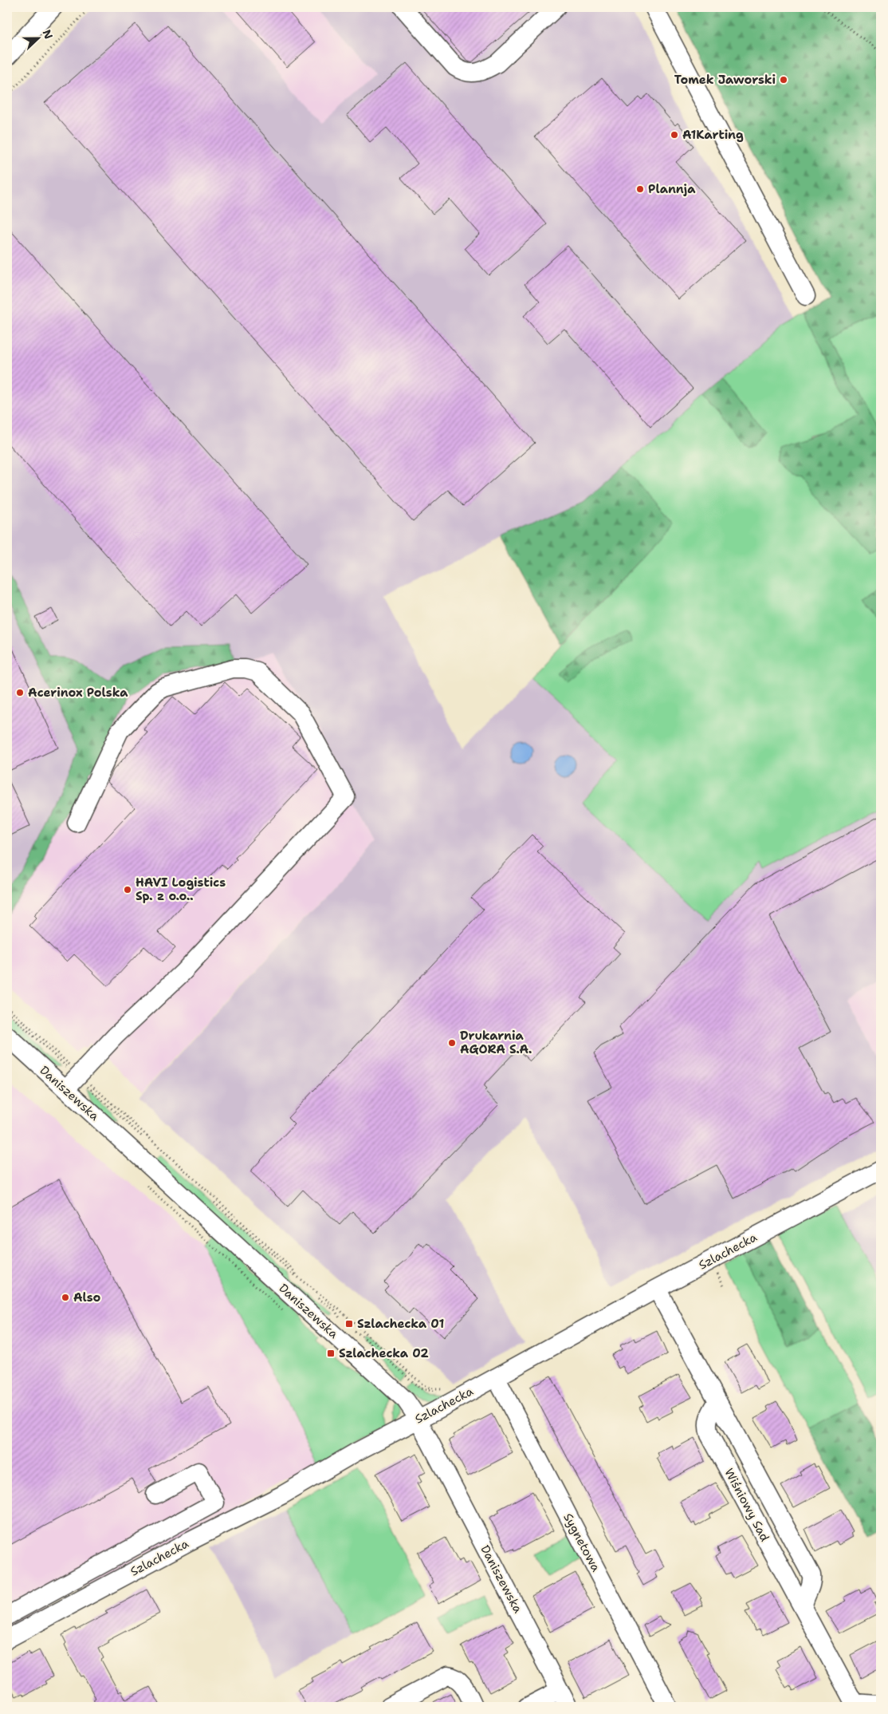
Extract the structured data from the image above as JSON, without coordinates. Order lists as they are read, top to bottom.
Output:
{
  "streets": {
    "street": [
      "Daniszewska",
      "Szlachecka",
      "Wiśniowy Sad",
      "Sygnetowa"
    ]
  },
  "crossings": [
    ["Daniszewska", "Szlachecka"],
    ["Szlachecka", "Wiśniowy Sad"],
    ["Szlachecka", "Sygnetowa"]
  ],
  "places": {
    "other": [
      "Tomek Jaworski",
      "A1Karting",
      "Plannja",
      "Acerinox Polska",
      "HAVI Logistics Sp. z o.o..",
      "Drukarnia AGORA S.A.",
      "Also"
    ],
    "transit": ["Szlachecka 01", "Szlachecka 02"]
  },
  "north": "right"
}
